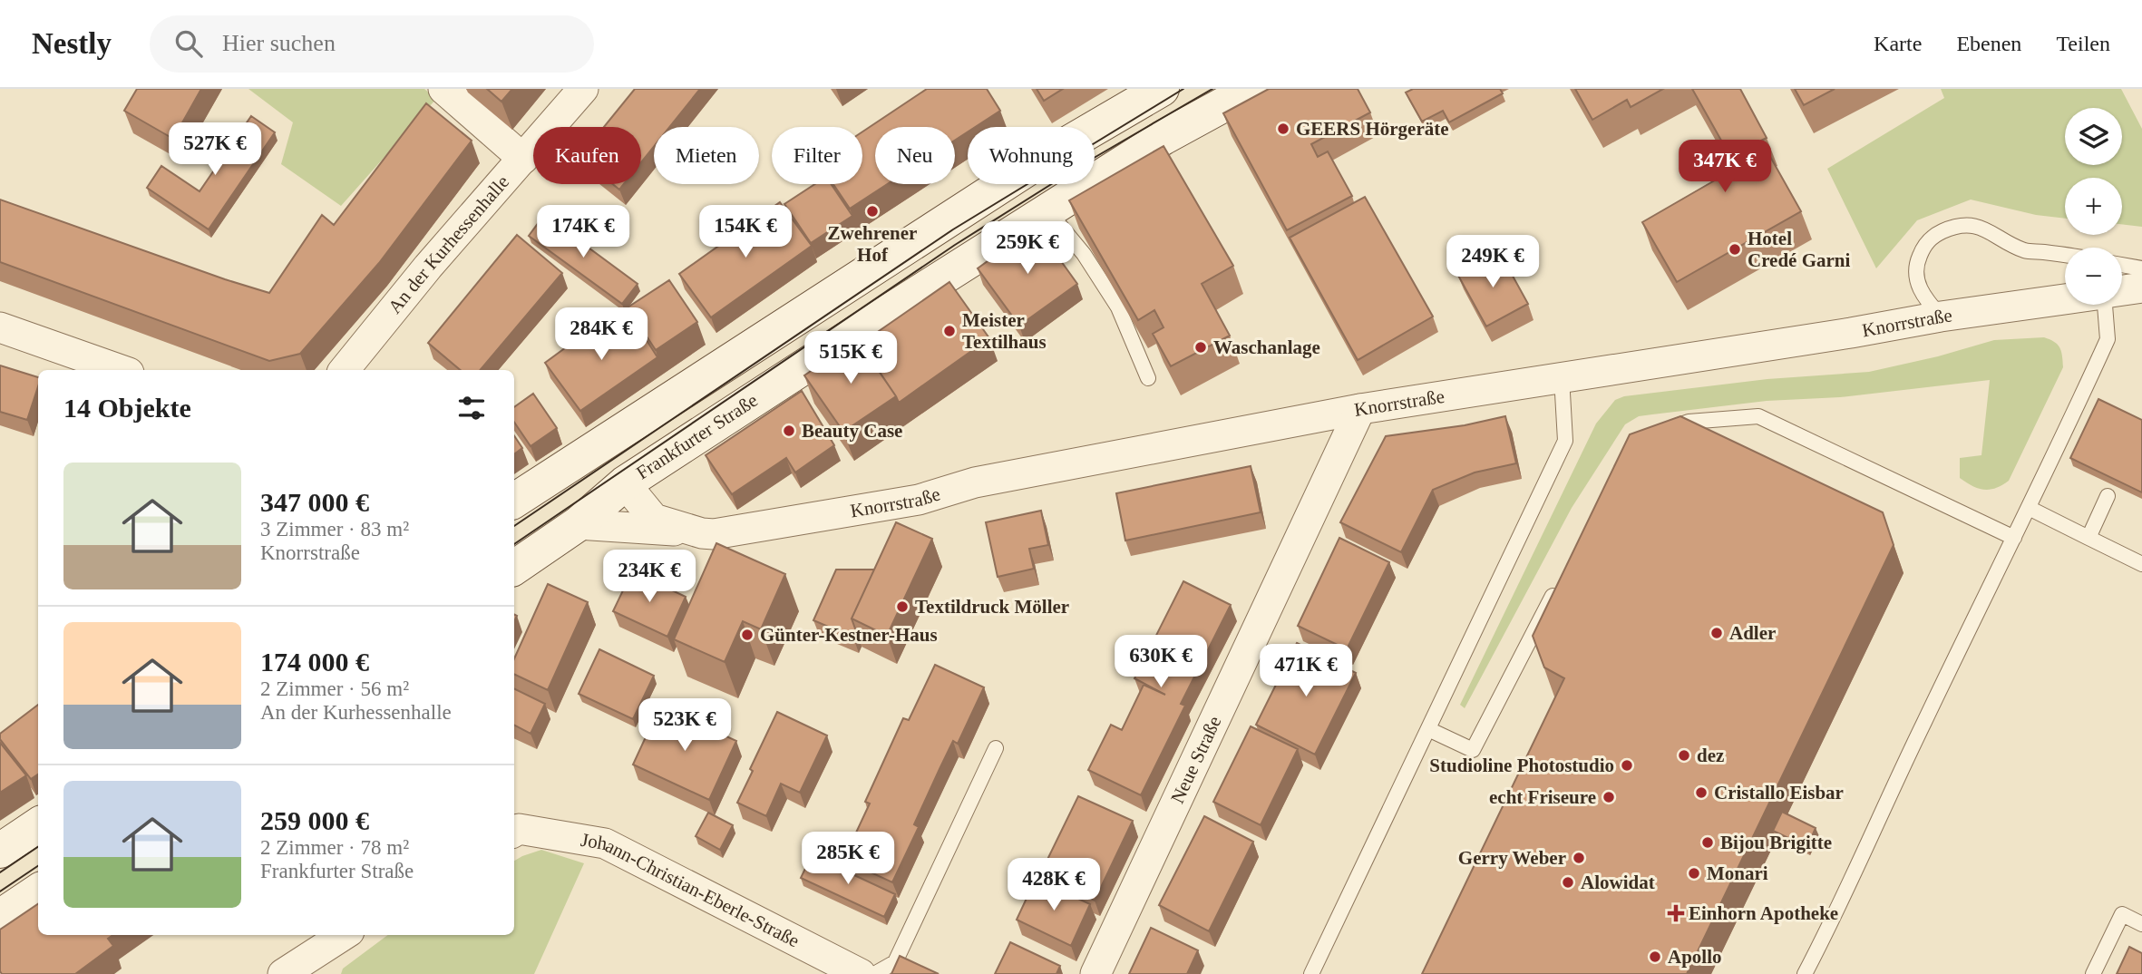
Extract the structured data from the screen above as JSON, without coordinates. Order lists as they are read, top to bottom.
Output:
{
  "streets": {
    "main road": ["Frankfurter Straße"],
    "street": [
      "An der Kurhessenhalle",
      "Knorrstraße",
      "Neue Straße",
      "Johann-Christian-Eberle-Straße"
    ]
  },
  "crossings": [
    ["Knorrstraße", "Frankfurter Straße"],
    ["Knorrstraße", "Neue Straße"]
  ],
  "places": {
    "other": [
      "GEERS Hörgeräte",
      "Zwehrener Hof",
      "Hotel Credé Garni",
      "Meister Textilhaus",
      "Waschanlage",
      "Beauty Case",
      "Textildruck Möller",
      "Adler",
      "Günter-Kestner-Haus",
      "dez",
      "Studioline Photostudio",
      "Cristallo Eisbar",
      "echt Friseure",
      "Bijou Brigitte",
      "Gerry Weber",
      "Monari",
      "Alowidat",
      "Apollo"
    ],
    "health": ["Einhorn Apotheke"]
  },
  "page": {
    "header": "Nestly",
    "search": "Hier suchen",
    "nav": ["Karte", "Ebenen", "Teilen"],
    "map_buttons": ["+", "−"],
    "price": [
      "527K €",
      "347K €",
      "174K €",
      "154K €",
      "259K €",
      "249K €",
      "284K €",
      "515K €",
      "234K €",
      "630K €",
      "471K €",
      "523K €",
      "285K €",
      "428K €"
    ],
    "chip": [
      "Kaufen",
      "Mieten",
      "Filter",
      "Neu",
      "Wohnung"
    ],
    "heading": "14 Objekte",
    "list": [
      {
        "name": "347 000 €",
        "note": "3 Zimmer · 83 m² · Knorrstraße"
      },
      {
        "name": "174 000 €",
        "note": "2 Zimmer · 56 m² · An der Kurhessenhalle"
      },
      {
        "name": "259 000 €",
        "note": "2 Zimmer · 78 m² · Frankfurter Straße"
      }
    ]
  }
}
